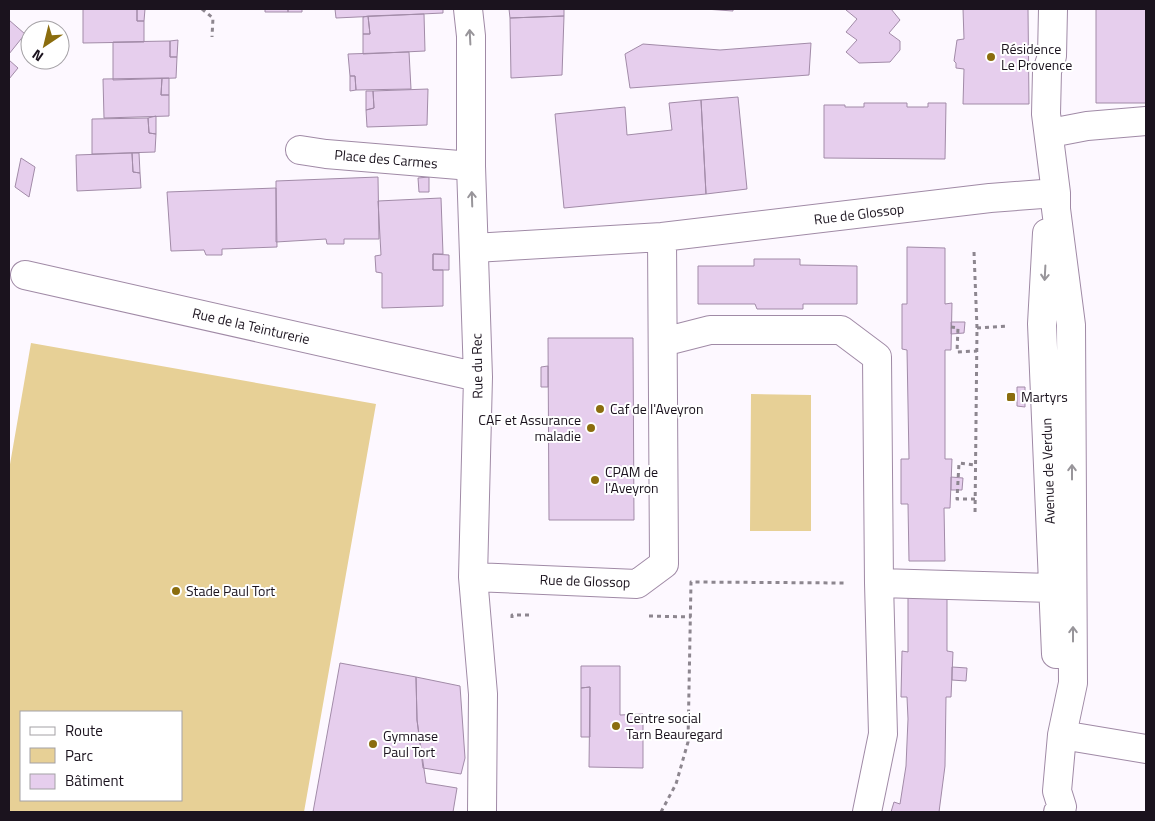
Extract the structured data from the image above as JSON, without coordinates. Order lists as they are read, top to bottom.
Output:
{
  "streets": {
    "street": [
      "Place des Carmes",
      "Rue de Glossop",
      "Rue de la Teinturerie",
      "Rue du Rec",
      "Avenue de Verdun"
    ]
  },
  "crossings": [
    ["Place des Carmes", "Rue du Rec"],
    ["Rue de Glossop", "Rue du Rec"],
    ["Rue de Glossop", "Avenue de Verdun"],
    ["Rue de la Teinturerie", "Rue du Rec"]
  ],
  "places": {
    "other": [
      "Résidence Le Provence",
      "Caf de l'Aveyron",
      "CAF et Assurance maladie",
      "CPAM de l'Aveyron",
      "Stade Paul Tort",
      "Centre social Tarn Beauregard",
      "Gymnase Paul Tort"
    ],
    "transit": ["Martyrs"]
  },
  "legend": ["Route", "Parc", "Bâtiment"],
  "north": "bottom left"
}
